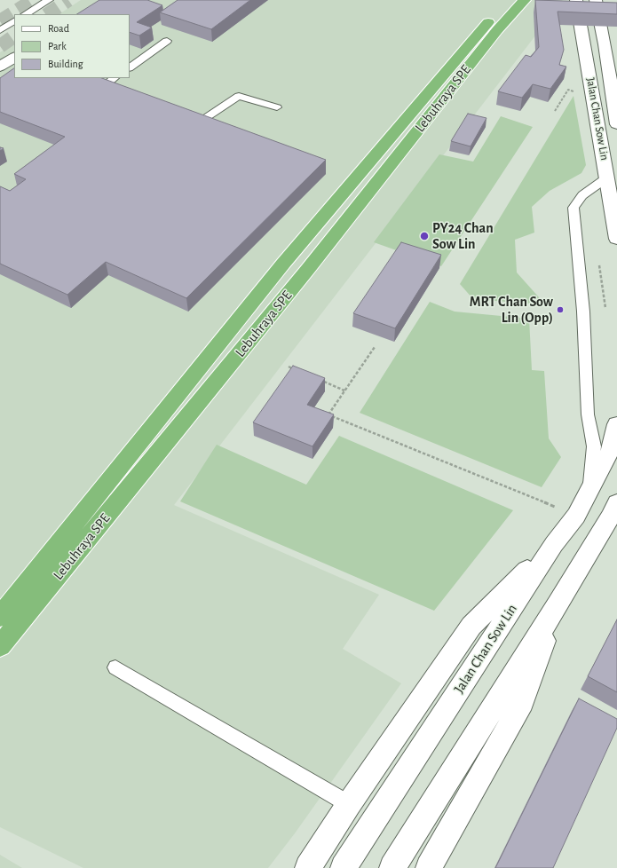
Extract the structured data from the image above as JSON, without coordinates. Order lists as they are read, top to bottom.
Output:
{
  "streets": {
    "highway": ["Lebuhraya SPE"],
    "street": ["Jalan Chan Sow Lin"]
  },
  "places": ["PY24 Chan Sow Lin", "MRT Chan Sow Lin (Opp)"],
  "legend": ["Road", "Park", "Building"]
}
